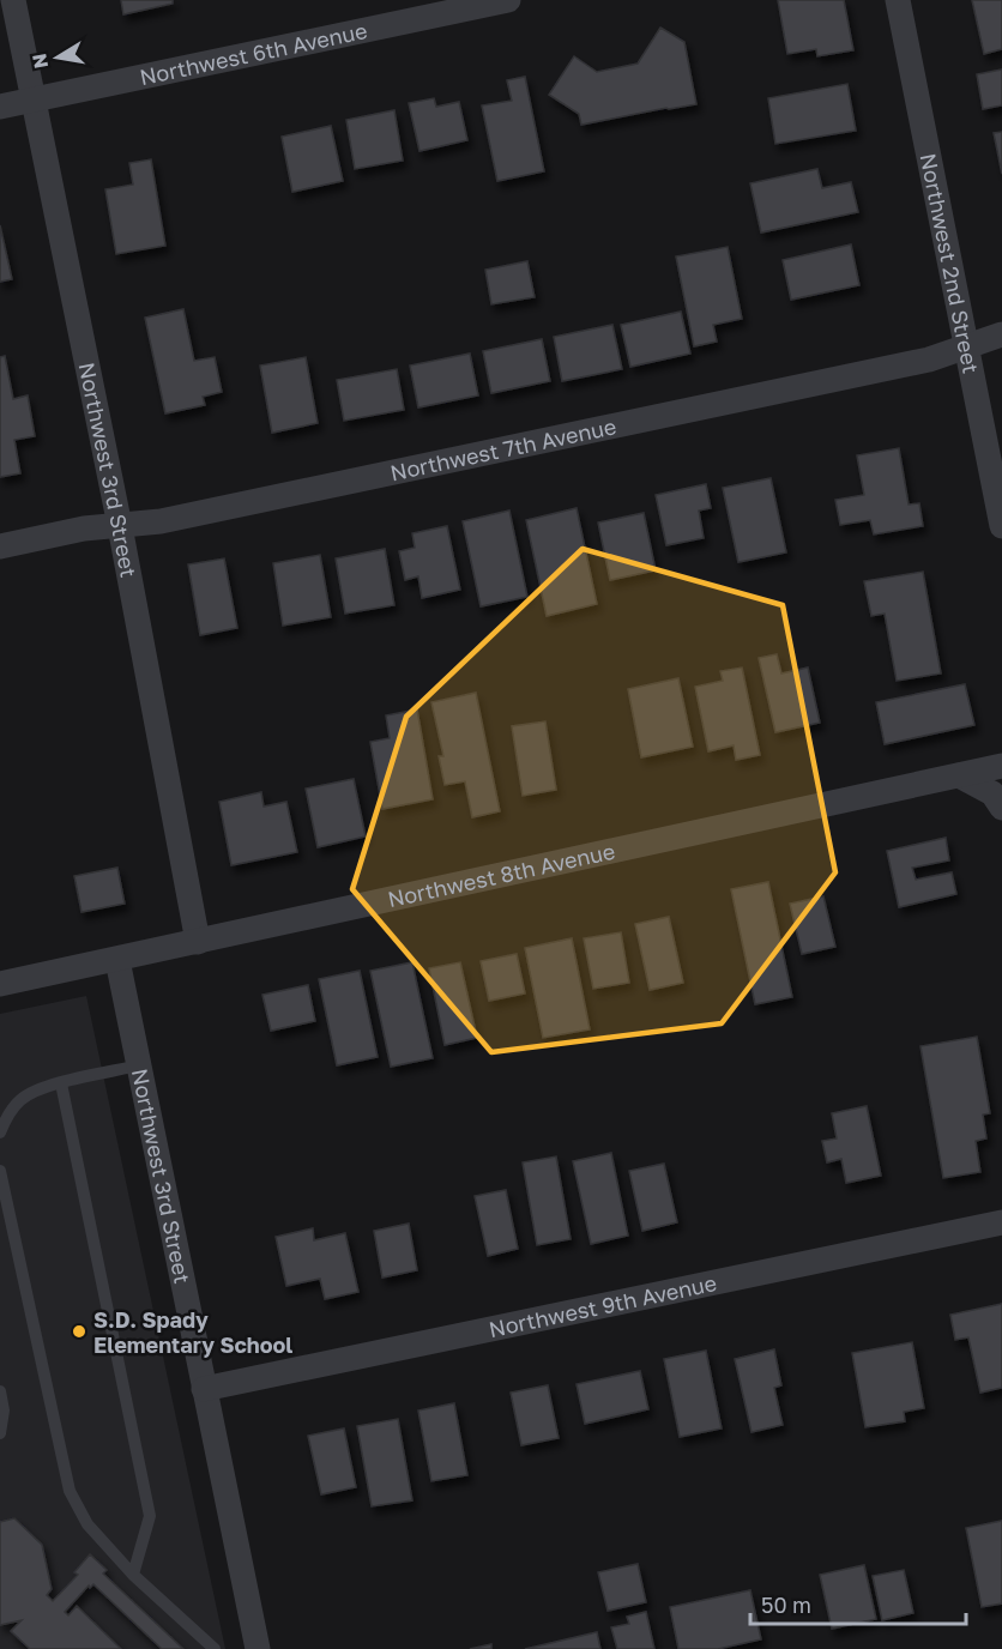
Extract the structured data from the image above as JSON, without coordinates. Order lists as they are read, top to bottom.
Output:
{
  "streets": {
    "street": [
      "Northwest 6th Avenue",
      "Northwest 2nd Street",
      "Northwest 7th Avenue",
      "Northwest 3rd Street",
      "Northwest 8th Avenue",
      "Northwest 9th Avenue"
    ]
  },
  "crossings": [
    ["Northwest 6th Avenue", "Northwest 3rd Street"],
    ["Northwest 2nd Street", "Northwest 7th Avenue"],
    ["Northwest 7th Avenue", "Northwest 3rd Street"],
    ["Northwest 3rd Street", "Northwest 8th Avenue"],
    ["Northwest 3rd Street", "Northwest 9th Avenue"]
  ],
  "places": ["S.D. Spady Elementary School"],
  "scale_bar": "50 m",
  "north": "left"
}
